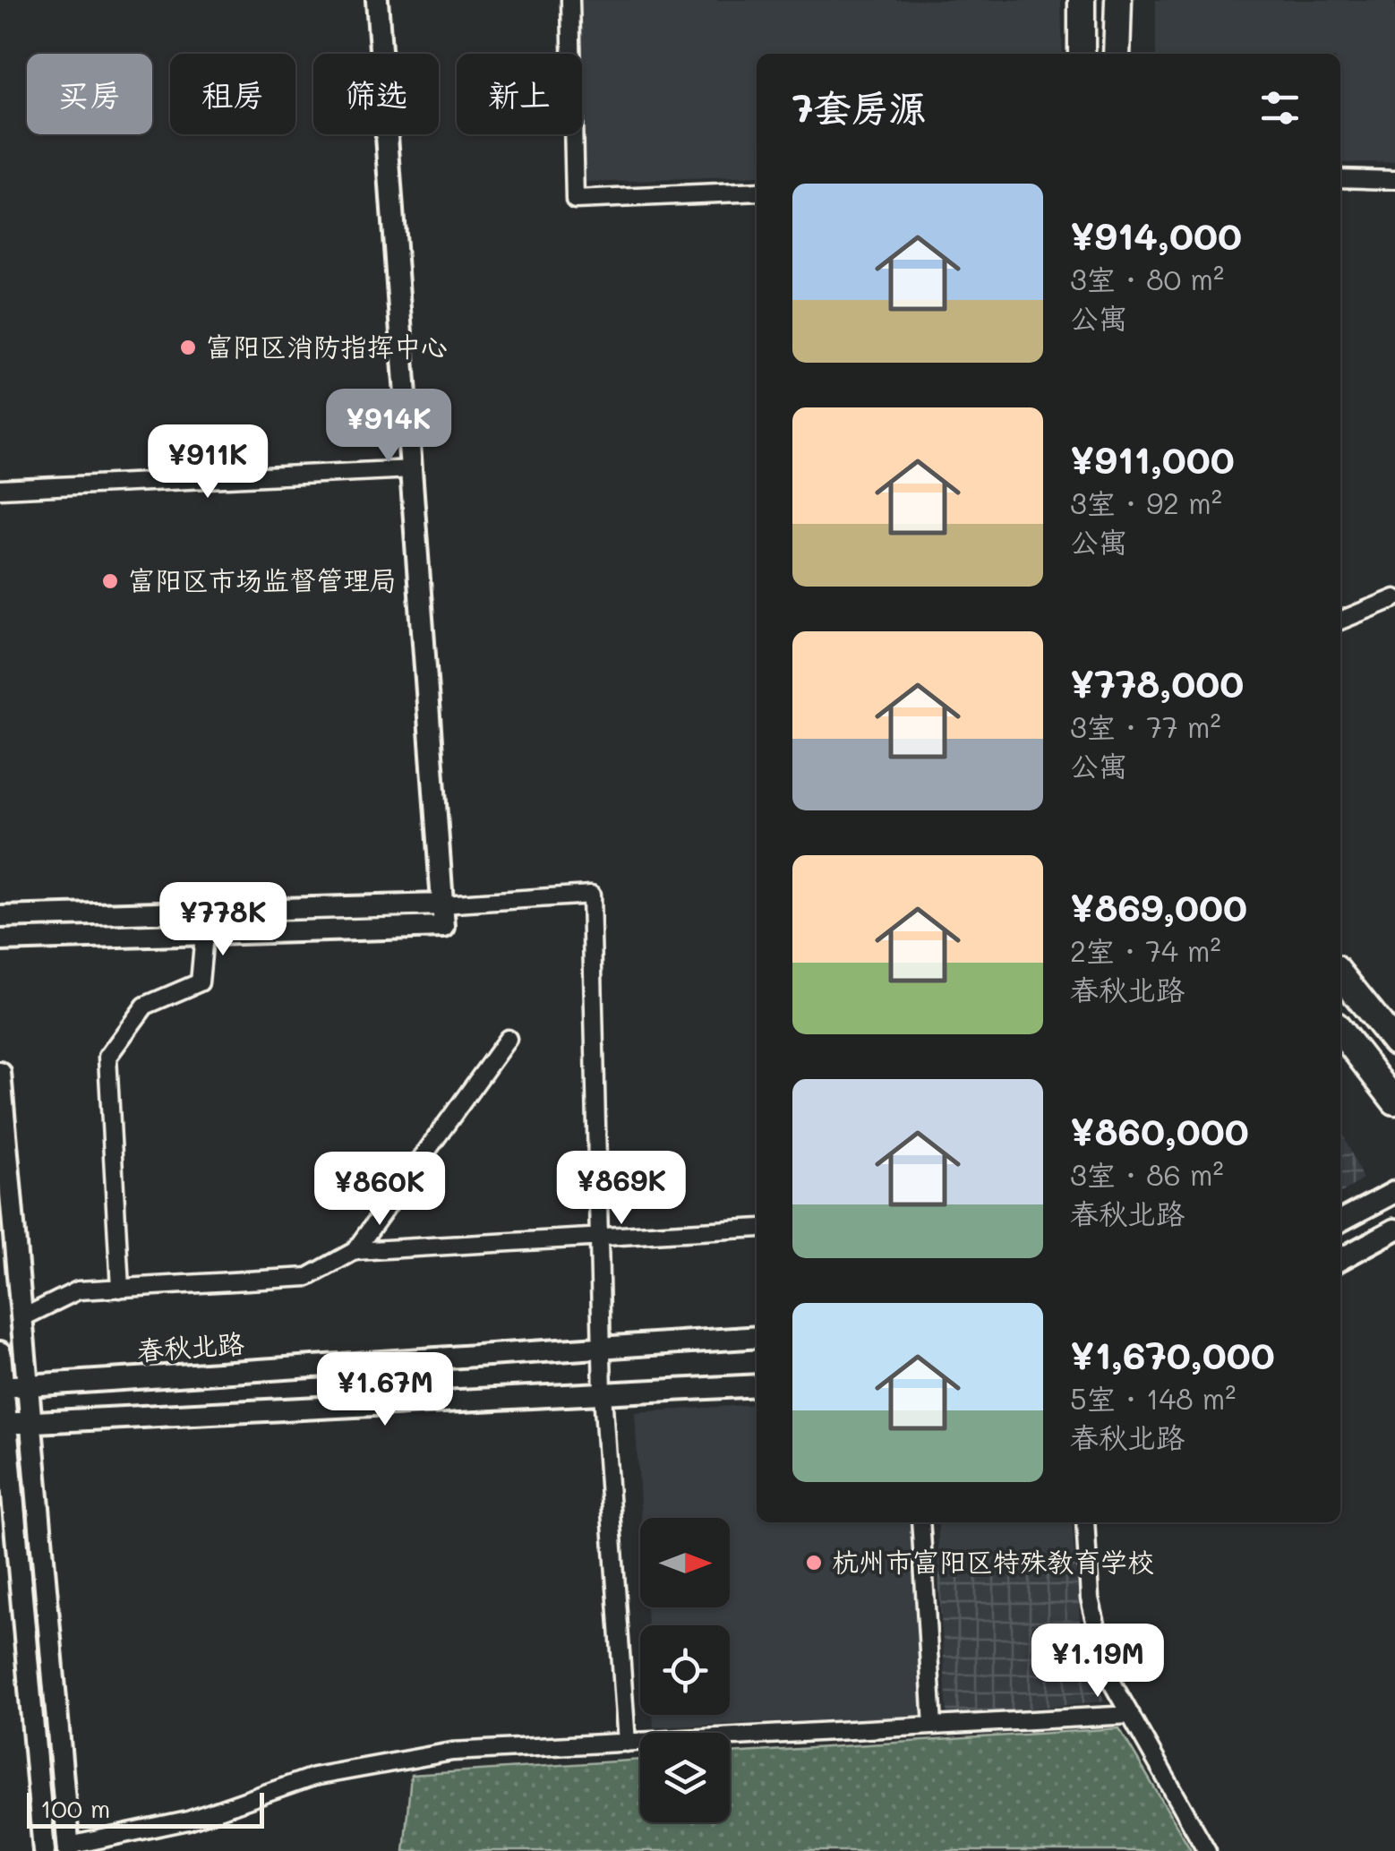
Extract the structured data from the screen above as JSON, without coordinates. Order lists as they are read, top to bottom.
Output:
{
  "streets": {
    "street": ["春秋北路"]
  },
  "places": ["富阳区消防指挥中心", "富阳区市场监督管理局", "杭州市富阳区特殊教育学校"],
  "scale_bar": "100 m",
  "north": "right",
  "page": {
    "chip": [
      "买房",
      "租房",
      "筛选",
      "新上"
    ],
    "heading": "7套房源",
    "list": [
      {
        "name": "¥914,000",
        "note": "3室 · 80 m² · 公寓"
      },
      {
        "name": "¥911,000",
        "note": "3室 · 92 m² · 公寓"
      },
      {
        "name": "¥778,000",
        "note": "3室 · 77 m² · 公寓"
      },
      {
        "name": "¥869,000",
        "note": "2室 · 74 m² · 春秋北路"
      },
      {
        "name": "¥860,000",
        "note": "3室 · 86 m² · 春秋北路"
      },
      {
        "name": "¥1,670,000",
        "note": "5室 · 148 m² · 春秋北路"
      }
    ],
    "price": [
      "¥914K",
      "¥911K",
      "¥778K",
      "¥869K",
      "¥860K",
      "¥1.67M",
      "¥1.19M"
    ],
    "scale": "100 m"
  }
}
